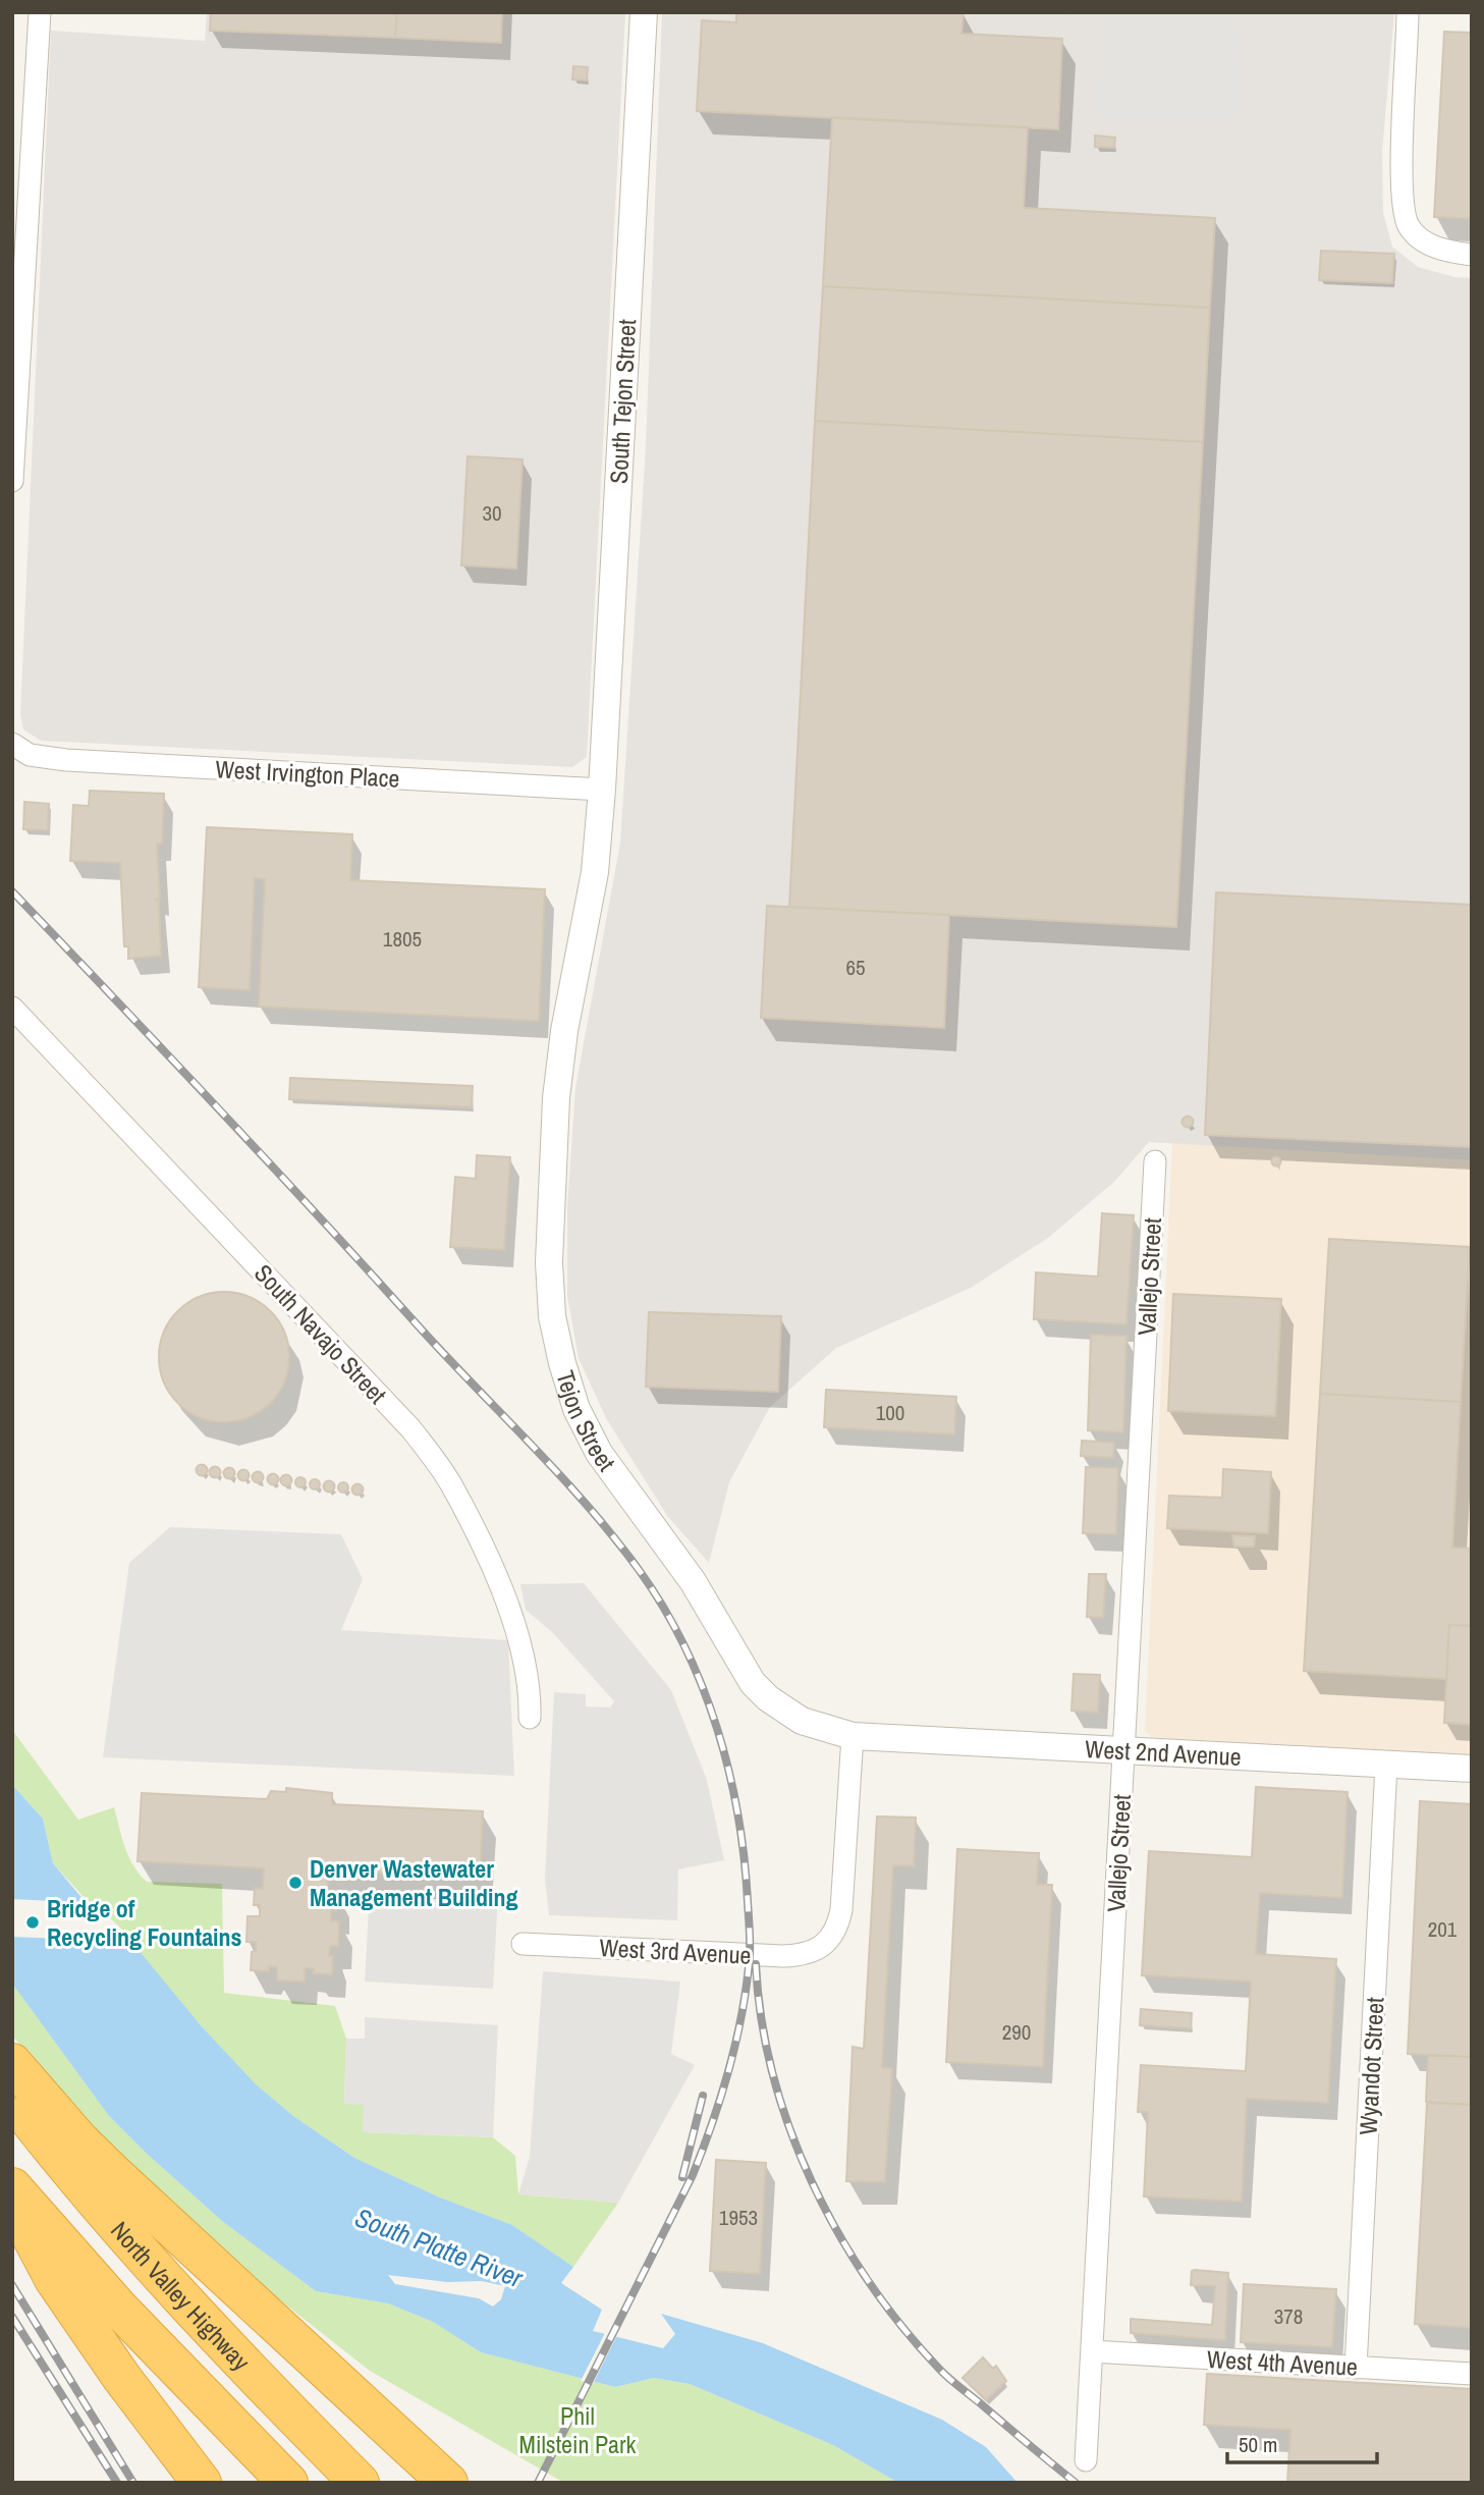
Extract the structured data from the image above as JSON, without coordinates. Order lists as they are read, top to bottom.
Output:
{
  "streets": {
    "highway": ["North Valley Highway"],
    "street": [
      "South Tejon Street",
      "West Irvington Place",
      "Vallejo Street",
      "South Navajo Street",
      "Tejon Street",
      "West 2nd Avenue",
      "West 3rd Avenue",
      "Wyandot Street",
      "West 4th Avenue"
    ]
  },
  "crossings": [
    ["South Tejon Street", "West Irvington Place"],
    ["South Tejon Street", "Tejon Street"],
    ["West Irvington Place", "Tejon Street"],
    ["Vallejo Street", "West 2nd Avenue"],
    ["Vallejo Street", "West 4th Avenue"],
    ["Tejon Street", "West 2nd Avenue"],
    ["Tejon Street", "West 3rd Avenue"],
    ["West 2nd Avenue", "West 3rd Avenue"],
    ["West 2nd Avenue", "Wyandot Street"],
    ["Wyandot Street", "West 4th Avenue"]
  ],
  "water": ["South Platte River"],
  "parks": ["Phil Milstein Park"],
  "places": ["Denver Wastewater Management Building", "Bridge of Recycling Fountains"],
  "house_numbers": [
    "30",
    "1805",
    "65",
    "100",
    "201",
    "290",
    "1953",
    "378"
  ],
  "scale_bar": "50 m"
}
